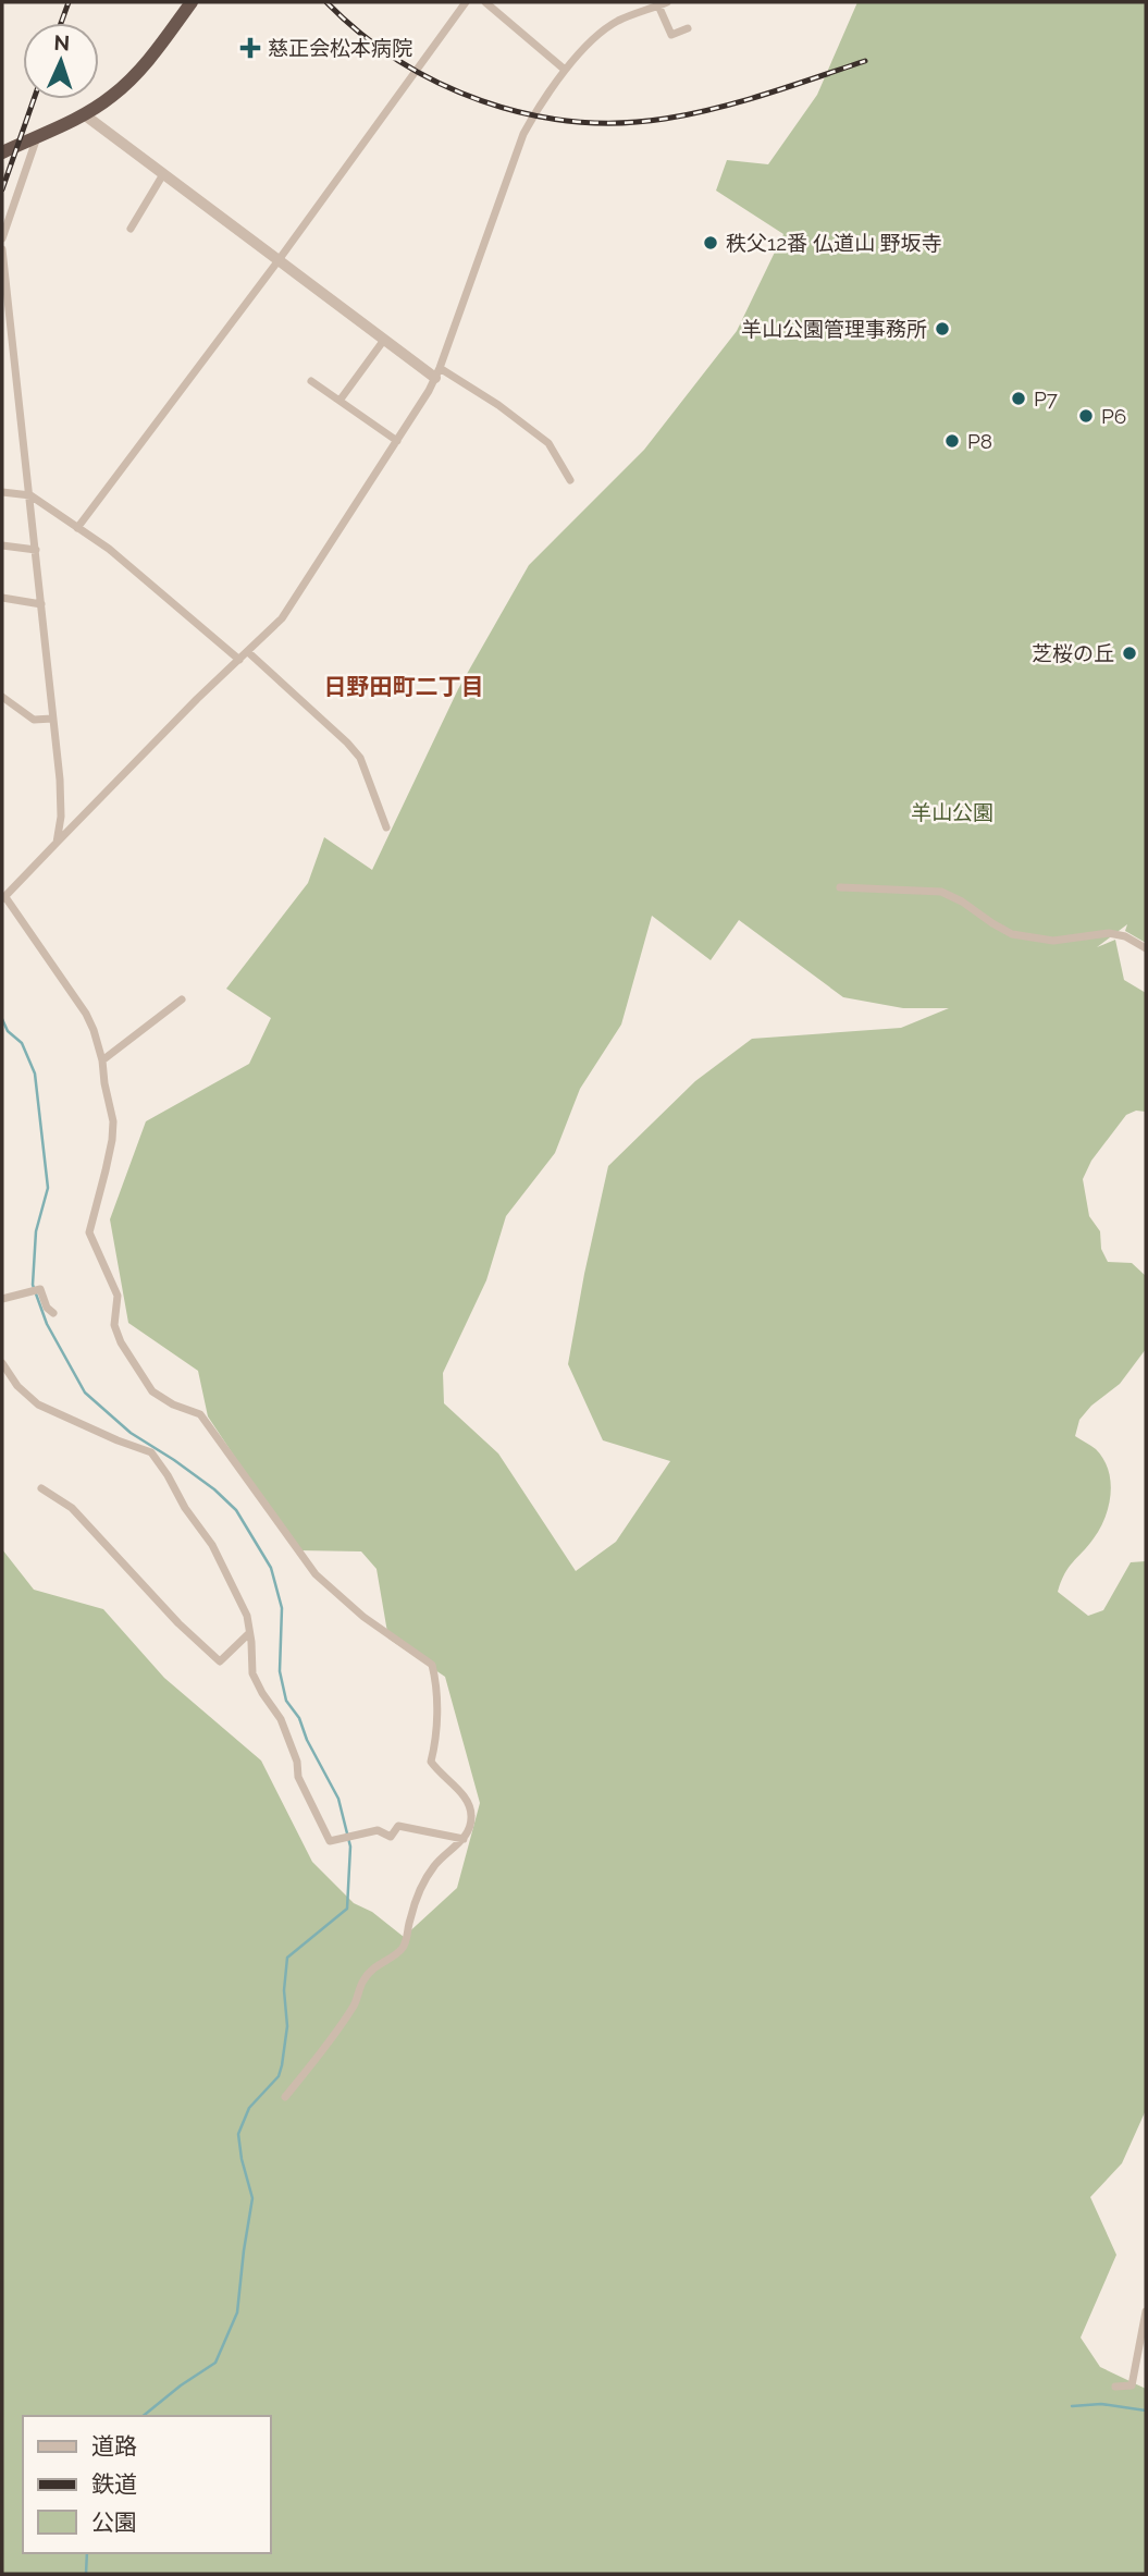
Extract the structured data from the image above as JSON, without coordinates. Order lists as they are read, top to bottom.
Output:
{
  "districts": ["日野田町二丁目"],
  "parks": ["羊山公園"],
  "places": {
    "health": ["慈正会松本病院"],
    "other": [
      "秩父12番 仏道山 野坂寺",
      "羊山公園管理事務所",
      "P7",
      "P6",
      "P8",
      "芝桜の丘"
    ]
  },
  "legend": ["道路", "鉄道", "公園"],
  "north": "top"
}
